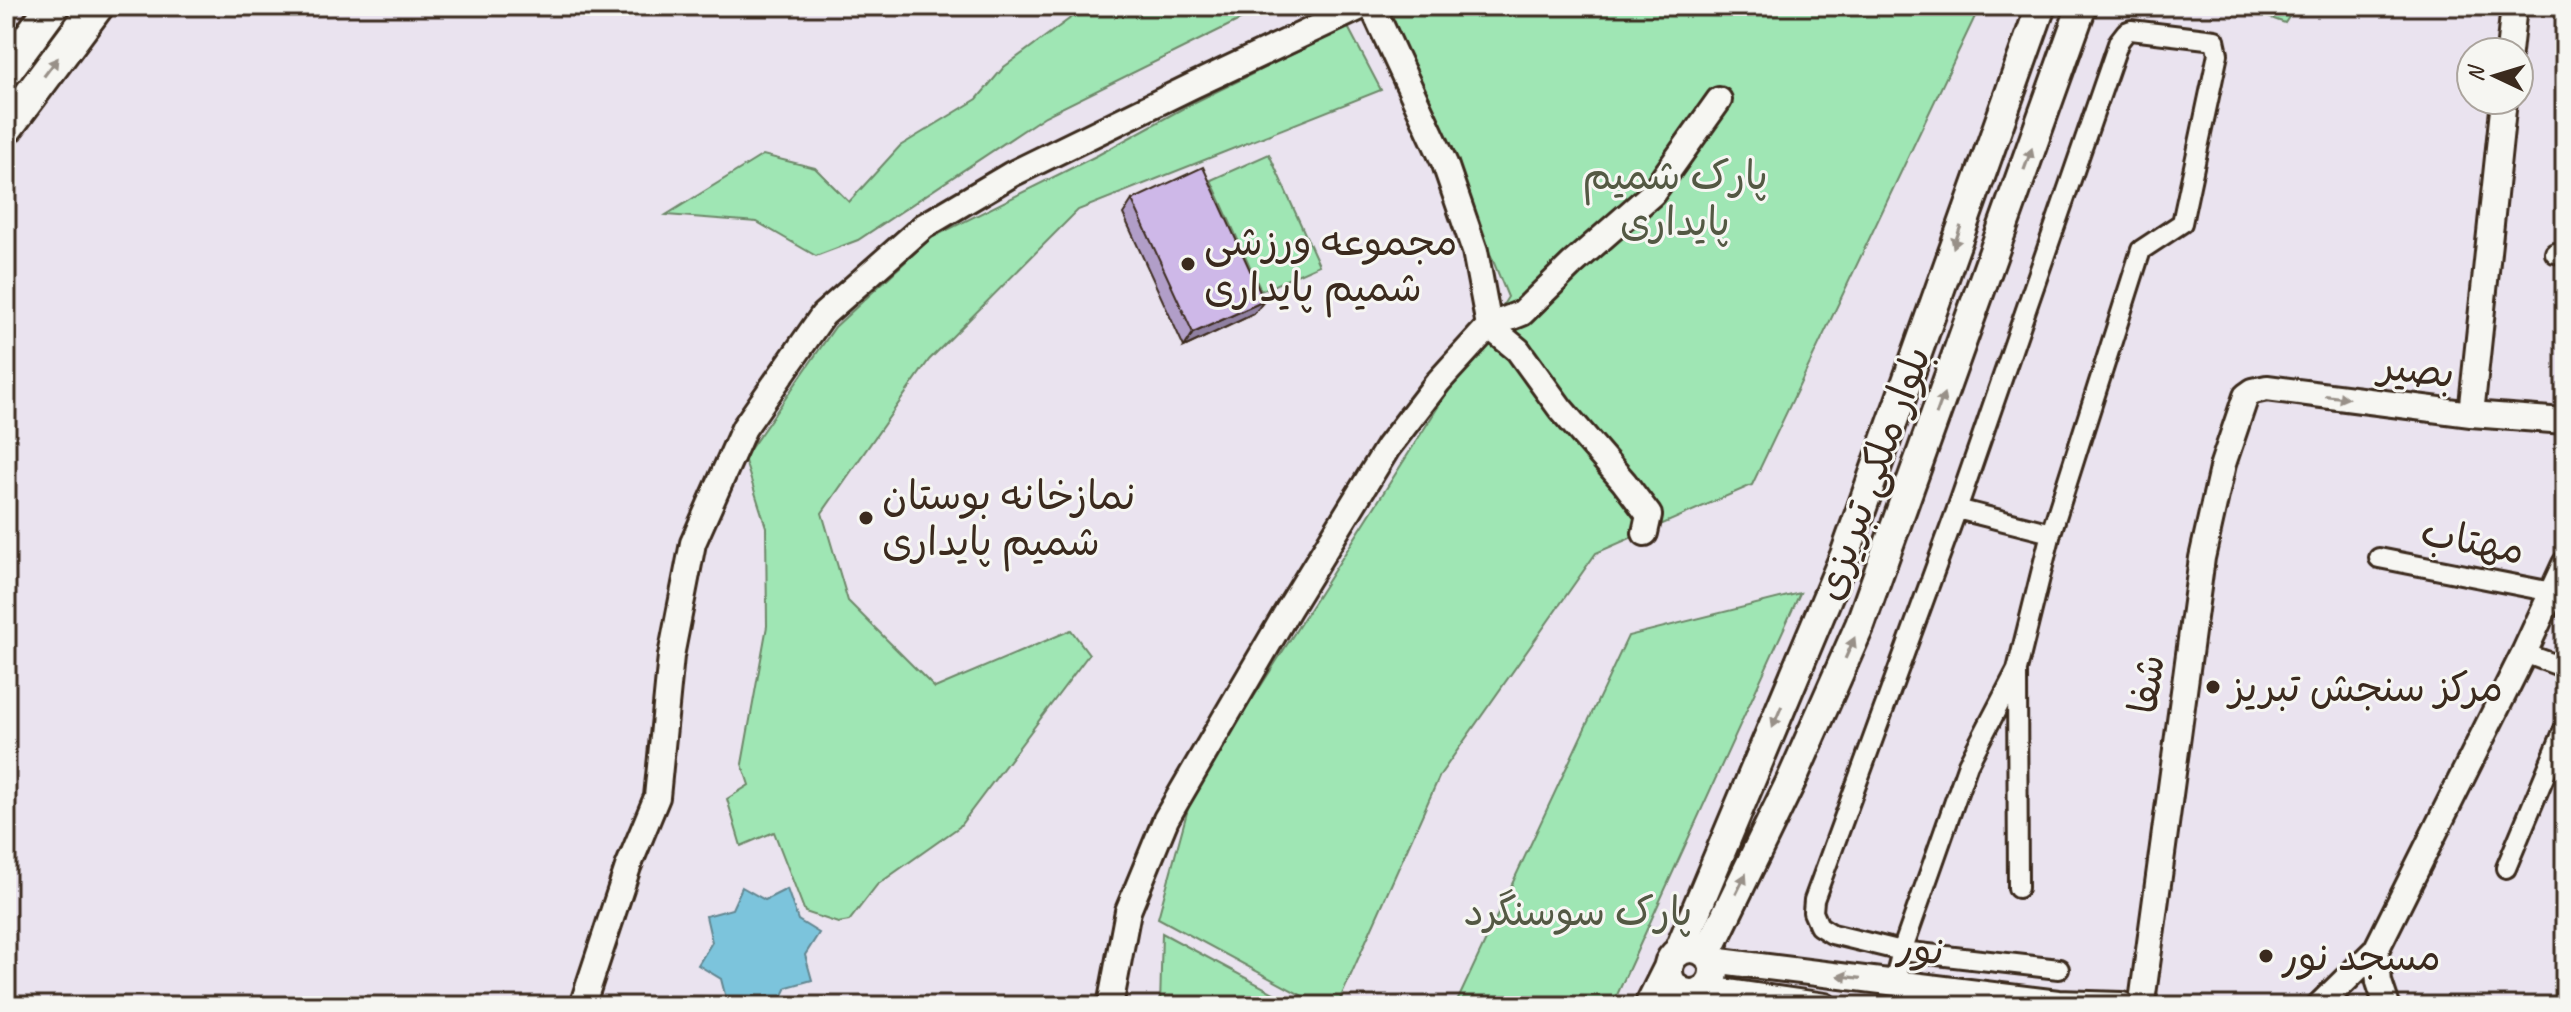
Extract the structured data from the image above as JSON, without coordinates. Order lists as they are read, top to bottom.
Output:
{
  "streets": {
    "main road": ["بلوار ملکى تبریزى"],
    "street": [
      "بصیر",
      "مهتاب",
      "شفا",
      "نور"
    ]
  },
  "crossings": [
    ["بصیر", "شفا"],
    ["بلوار ملکى تبریزى", "نور"],
    ["شفا", "نور"]
  ],
  "one_way": ["بصیر"],
  "parks": ["پارک شمیم پایداری", "پارک سوسنگرد"],
  "places": [
    "مجموعه ورزشی شمیم پایداری",
    "نمازخانه بوستان شمیم پایداری",
    "مرکز سنجش تبریز",
    "مسجد نور"
  ],
  "north": "left"
}
